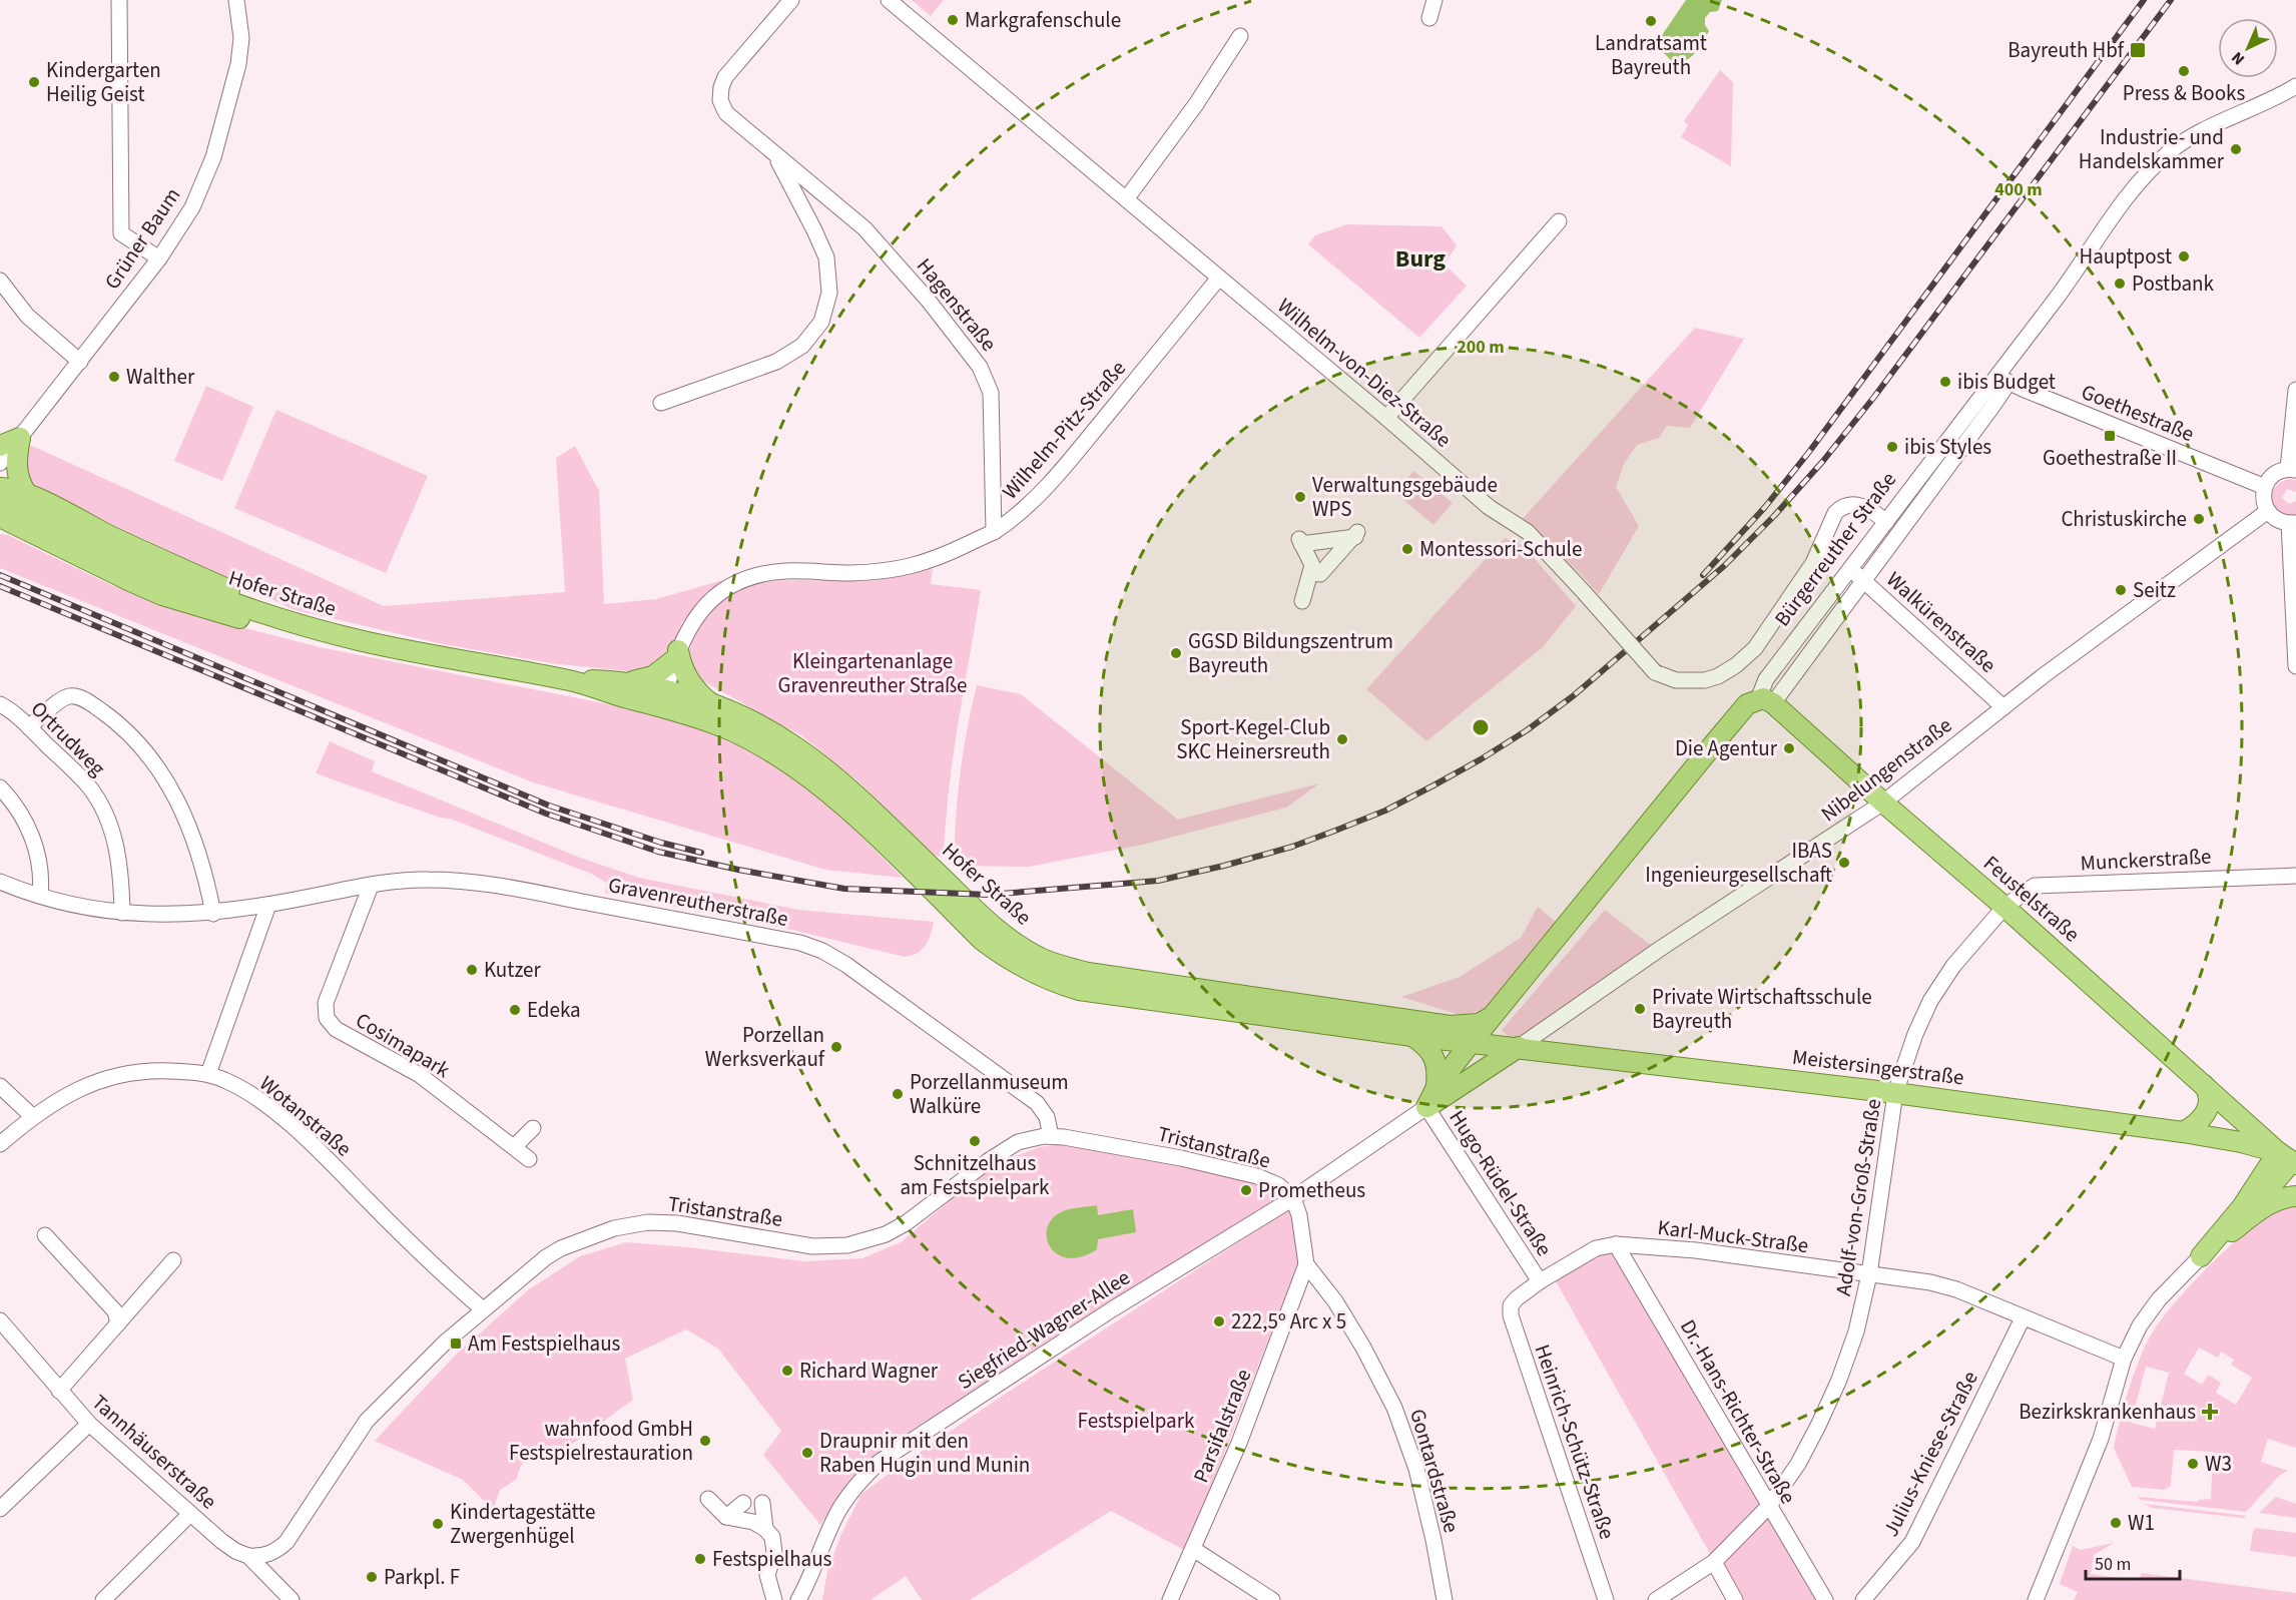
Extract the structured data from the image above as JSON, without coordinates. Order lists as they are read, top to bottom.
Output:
{
  "streets": {
    "main road": [
      "Bürgerreuther Straße",
      "Hofer Straße",
      "Feustelstraße",
      "Meistersingerstraße"
    ],
    "street": [
      "Grüner Baum",
      "Hagenstraße",
      "Wilhelm-von-Diez-Straße",
      "Goethestraße",
      "Wilhelm-Pitz-Straße",
      "Walkürenstraße",
      "Ortrudweg",
      "Nibelungenstraße",
      "Munckerstraße",
      "Gravenreutherstraße",
      "Cosimapark",
      "Wotanstraße",
      "Tristanstraße",
      "Hugo-Rüdel-Straße",
      "Adolf-von-Groß-Straße",
      "Karl-Muck-Straße",
      "Siegfried-Wagner-Allee",
      "Dr.-Hans-Richter-Straße",
      "Parsifalstraße",
      "Heinrich-Schütz-Straße",
      "Tannhäuserstraße",
      "Julius-Kniese-Straße",
      "Gontardstraße"
    ]
  },
  "crossings": [
    ["Hagenstraße", "Wilhelm-Pitz-Straße"],
    ["Wilhelm-von-Diez-Straße", "Wilhelm-Pitz-Straße"],
    ["Wilhelm-von-Diez-Straße", "Bürgerreuther Straße"],
    ["Goethestraße", "Bürgerreuther Straße"],
    ["Wilhelm-Pitz-Straße", "Hofer Straße"],
    ["Bürgerreuther Straße", "Hofer Straße"],
    ["Bürgerreuther Straße", "Walkürenstraße"],
    ["Bürgerreuther Straße", "Feustelstraße"],
    ["Bürgerreuther Straße", "Meistersingerstraße"],
    ["Bürgerreuther Straße", "Hugo-Rüdel-Straße"],
    ["Hofer Straße", "Meistersingerstraße"],
    ["Walkürenstraße", "Nibelungenstraße"],
    ["Ortrudweg", "Gravenreutherstraße"],
    ["Nibelungenstraße", "Feustelstraße"],
    ["Nibelungenstraße", "Meistersingerstraße"],
    ["Munckerstraße", "Feustelstraße"],
    ["Munckerstraße", "Adolf-von-Groß-Straße"],
    ["Feustelstraße", "Meistersingerstraße"],
    ["Feustelstraße", "Adolf-von-Groß-Straße"],
    ["Gravenreutherstraße", "Cosimapark"],
    ["Gravenreutherstraße", "Tristanstraße"],
    ["Meistersingerstraße", "Adolf-von-Groß-Straße"],
    ["Wotanstraße", "Tristanstraße"],
    ["Tristanstraße", "Siegfried-Wagner-Allee"],
    ["Tristanstraße", "Tannhäuserstraße"],
    ["Tristanstraße", "Gontardstraße"],
    ["Hugo-Rüdel-Straße", "Karl-Muck-Straße"],
    ["Adolf-von-Groß-Straße", "Karl-Muck-Straße"],
    ["Adolf-von-Groß-Straße", "Dr.-Hans-Richter-Straße"],
    ["Karl-Muck-Straße", "Dr.-Hans-Richter-Straße"],
    ["Karl-Muck-Straße", "Heinrich-Schütz-Straße"],
    ["Karl-Muck-Straße", "Julius-Kniese-Straße"],
    ["Siegfried-Wagner-Allee", "Gontardstraße"],
    ["Parsifalstraße", "Gontardstraße"]
  ],
  "districts": ["Burg"],
  "parks": ["Kleingartenanlage Gravenreuther Straße", "Festspielpark"],
  "places": {
    "other": [
      "Markgrafenschule",
      "Landratsamt Bayreuth",
      "Press & Books",
      "Kindergarten Heilig Geist",
      "Industrie- und Handelskammer",
      "Hauptpost",
      "Postbank",
      "Walther",
      "ibis Budget",
      "ibis Styles",
      "Verwaltungsgebäude WPS",
      "Christuskirche",
      "Montessori-Schule",
      "Seitz",
      "GGSD Bildungszentrum Bayreuth",
      "Sport-Kegel-Club SKC Heinersreuth",
      "Die Agentur",
      "IBAS Ingenieurgesellschaft",
      "Kutzer",
      "Private Wirtschaftsschule Bayreuth",
      "Edeka",
      "Porzellan Werksverkauf",
      "Porzellanmuseum Walküre",
      "Schnitzelhaus am Festspielpark",
      "Prometheus",
      "222,5º Arc x 5",
      "Richard Wagner",
      "wahnfood GmbH Festspielrestauration",
      "Draupnir mit den Raben Hugin und Munin",
      "W3",
      "W1",
      "Kindertagestätte Zwergenhügel",
      "Festspielhaus",
      "Parkpl. F"
    ],
    "transit": ["Bayreuth Hbf", "Goethestraße II", "Am Festspielhaus"],
    "health": ["Bezirkskrankenhaus"]
  },
  "scale_bar": "50 m",
  "north": "bottom left",
  "rings": ["400 m", "200 m"]
}
